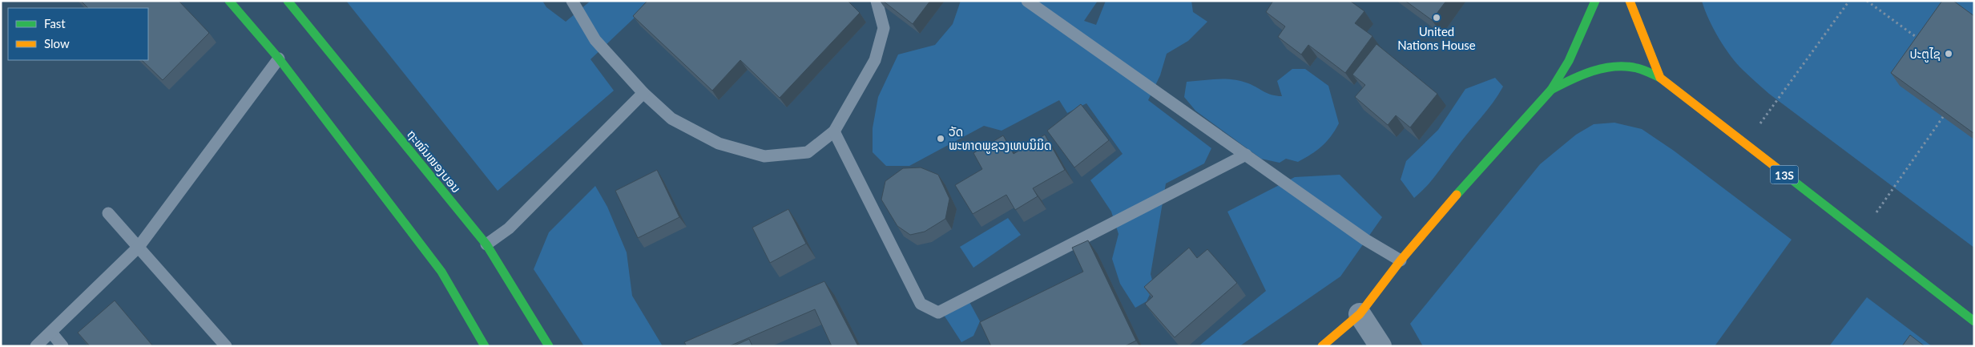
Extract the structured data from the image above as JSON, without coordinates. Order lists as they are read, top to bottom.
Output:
{
  "streets": {
    "main road": ["ຖະໜົນໜອງບອນ", "13S"]
  },
  "places": ["United Nations House", "ປະຕູໄຊ", "ວັດ ພະທາດພູຊວງເທບນິມິດ"],
  "legend": ["Fast", "Slow"]
}
